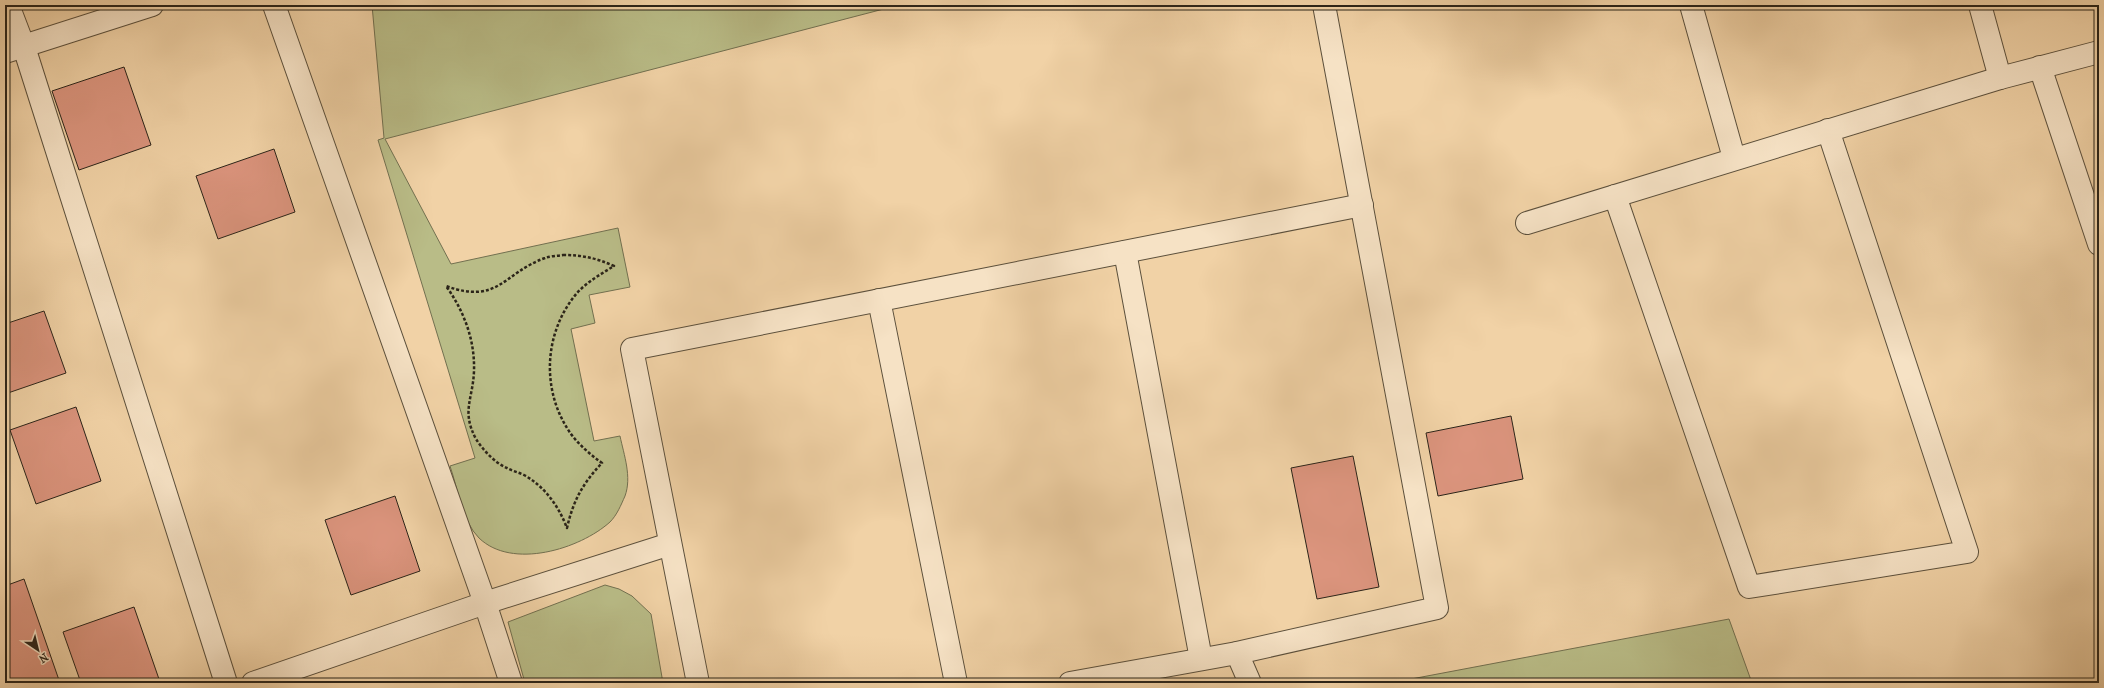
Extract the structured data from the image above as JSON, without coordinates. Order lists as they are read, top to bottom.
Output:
{
  "north": "bottom right"
}
